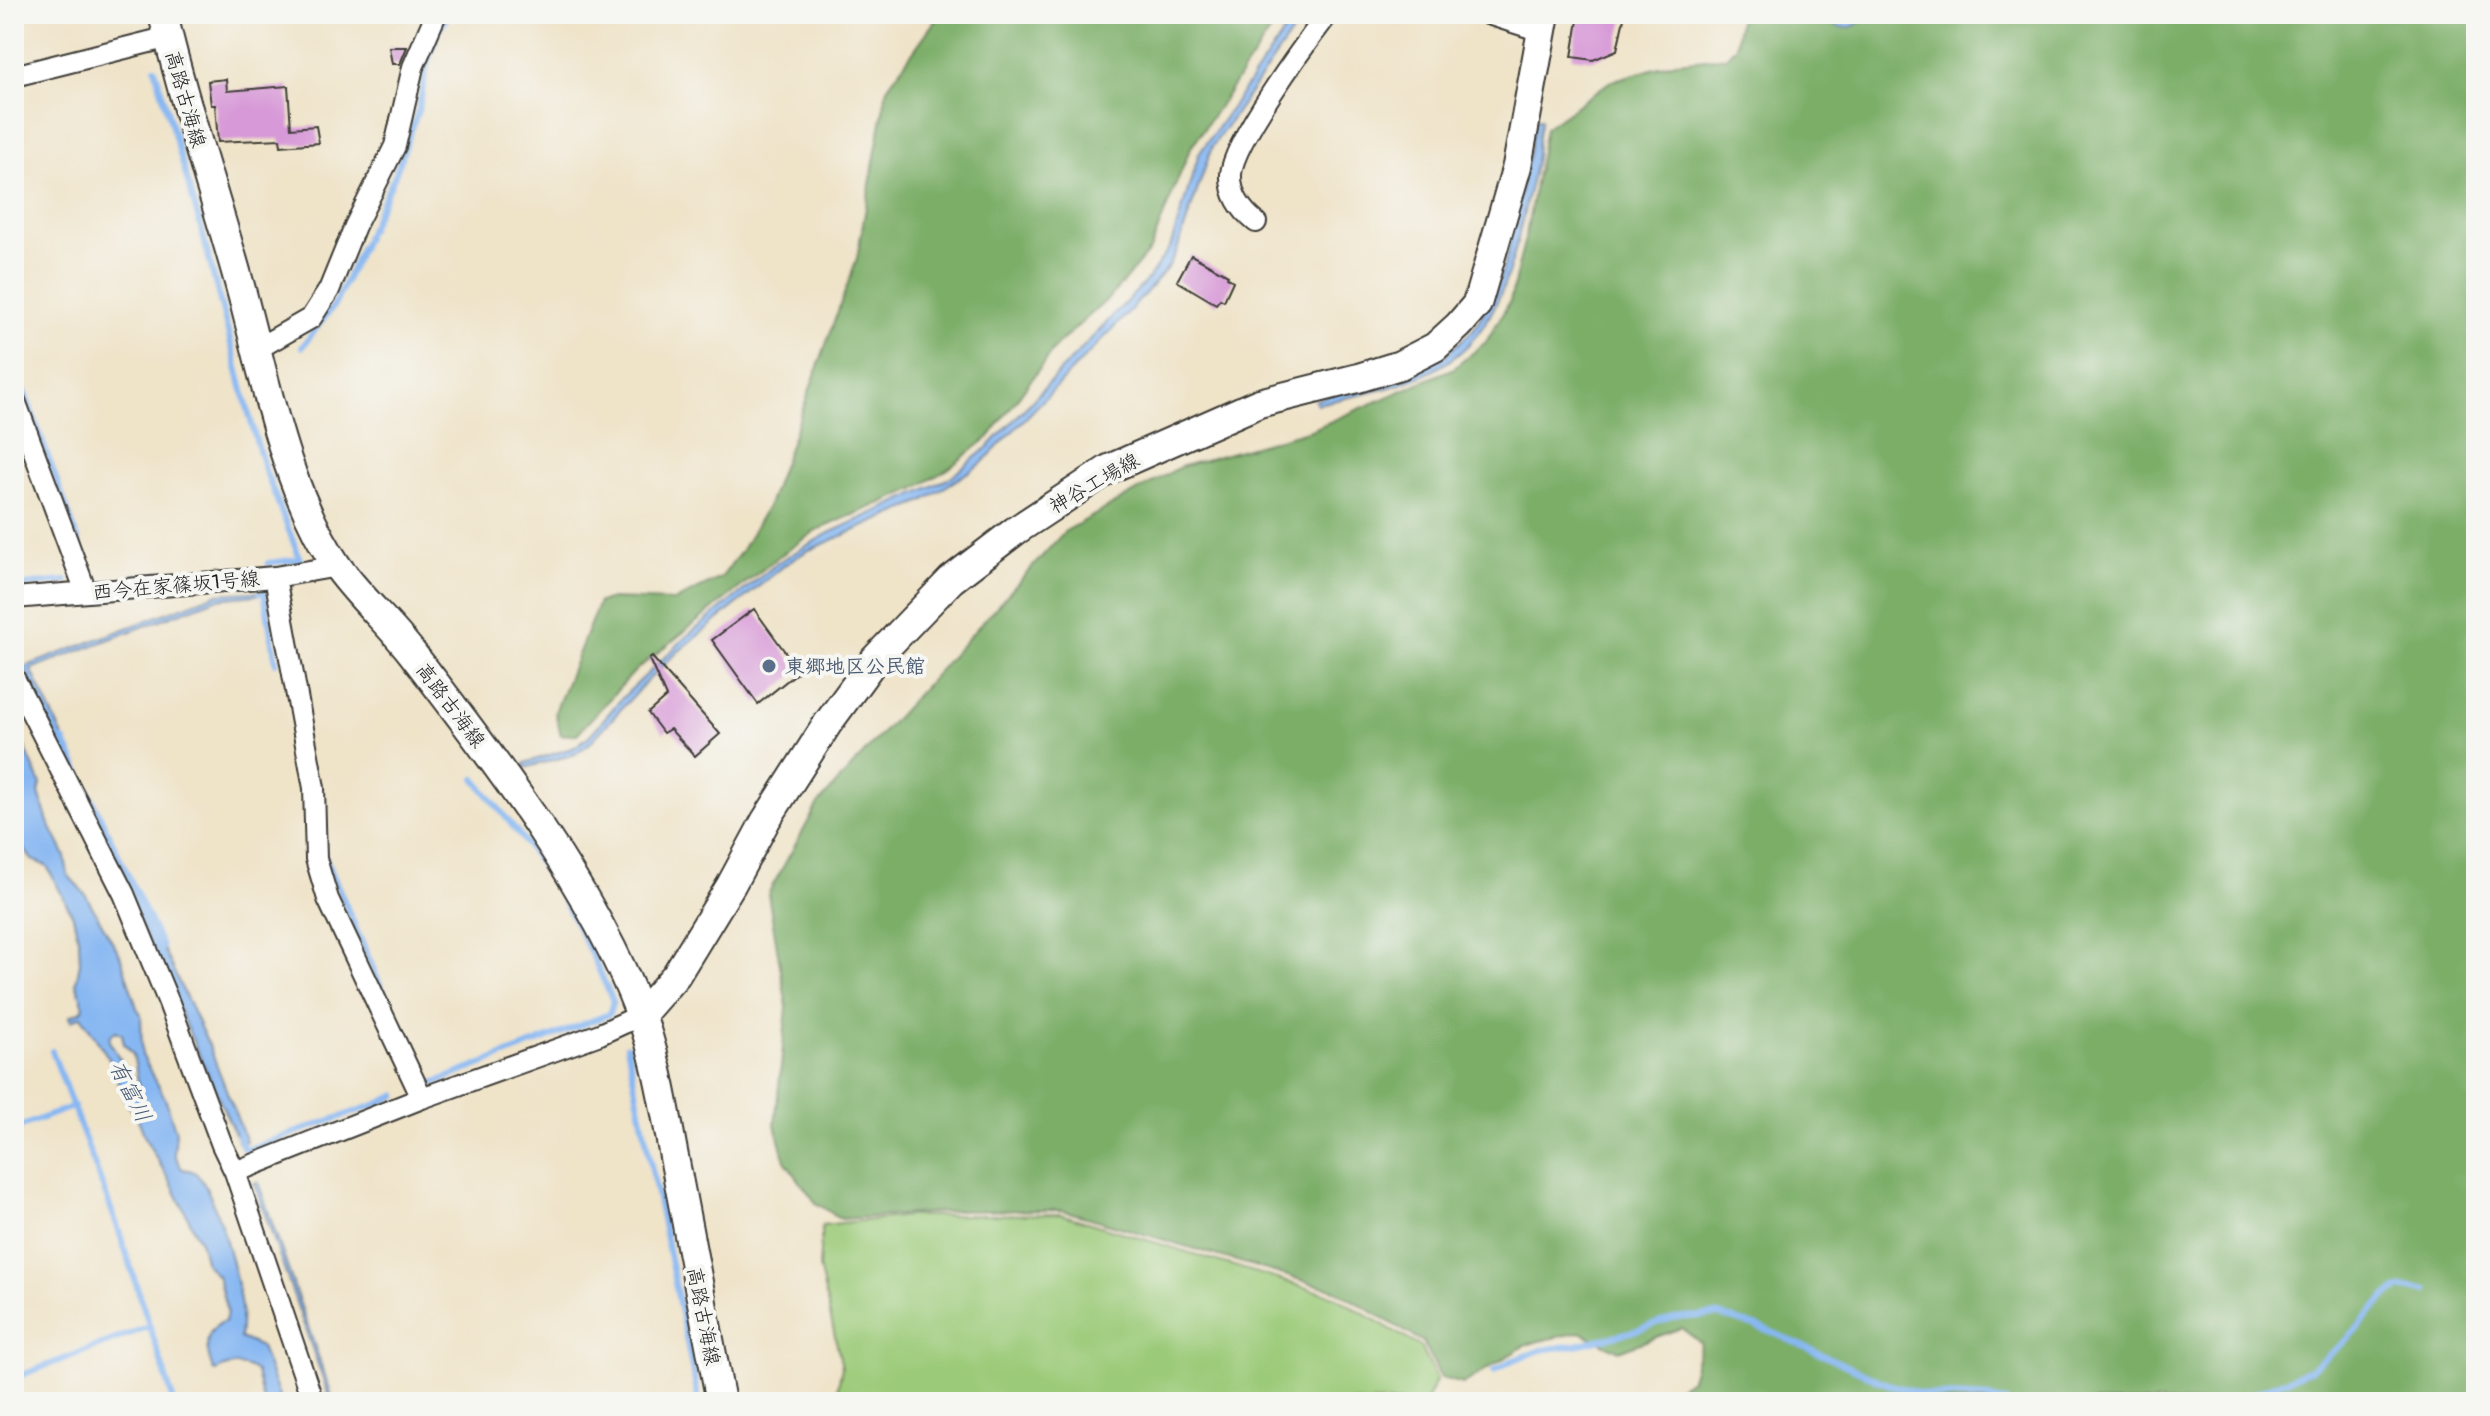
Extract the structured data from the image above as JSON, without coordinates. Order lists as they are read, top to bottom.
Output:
{
  "streets": {
    "main road": ["高路古海線", "神谷工場線"],
    "street": ["西今在家篠坂1号線"]
  },
  "crossings": [
    ["高路古海線", "神谷工場線"],
    ["高路古海線", "西今在家篠坂1号線"]
  ],
  "water": ["有富川"],
  "places": ["東郷地区公民館"]
}
